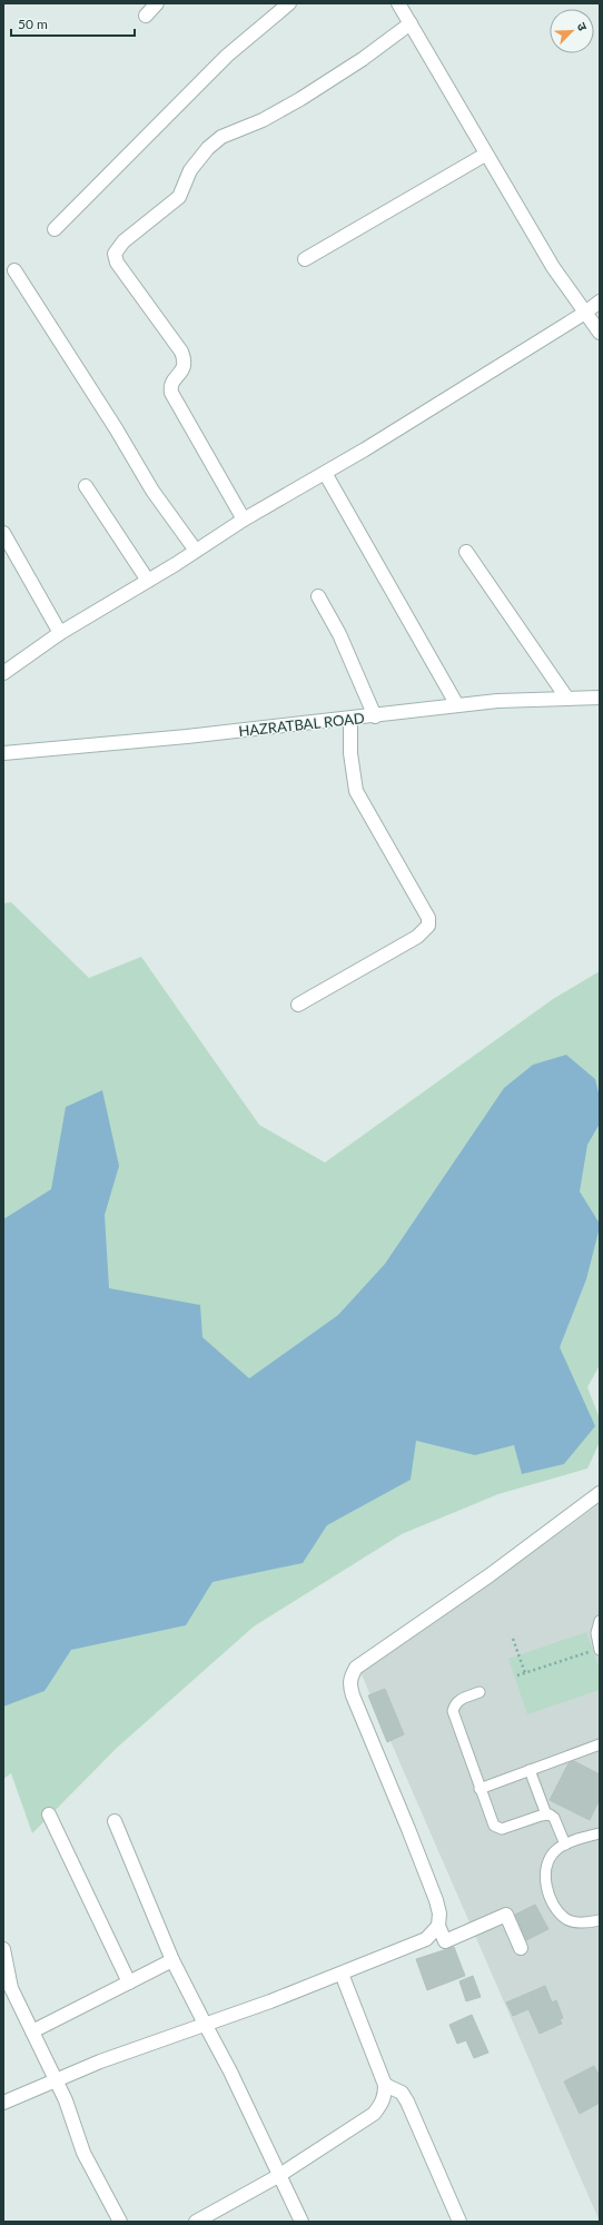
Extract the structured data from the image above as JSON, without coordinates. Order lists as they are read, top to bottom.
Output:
{
  "streets": {
    "street": ["HAZRATBAL ROAD"]
  },
  "scale_bar": "50 m",
  "north": "top right"
}
